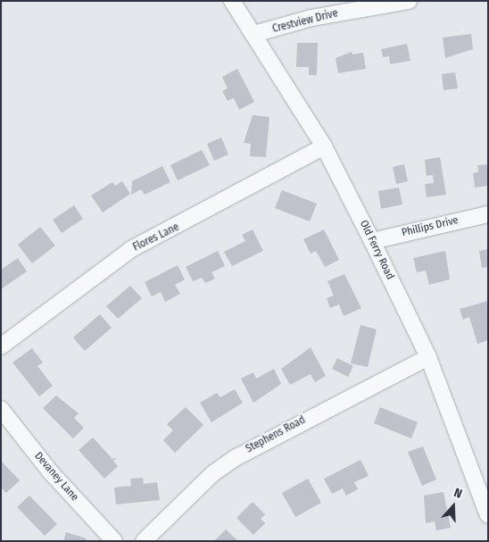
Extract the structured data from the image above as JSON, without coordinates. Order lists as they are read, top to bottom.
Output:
{
  "streets": {
    "street": [
      "Crestview Drive",
      "Phillips Drive",
      "Flores Lane",
      "Old Ferry Road",
      "Stephens Road",
      "Devaney Lane"
    ]
  },
  "crossings": [
    ["Crestview Drive", "Old Ferry Road"],
    ["Phillips Drive", "Old Ferry Road"],
    ["Flores Lane", "Old Ferry Road"],
    ["Old Ferry Road", "Stephens Road"]
  ],
  "north": "top"
}
